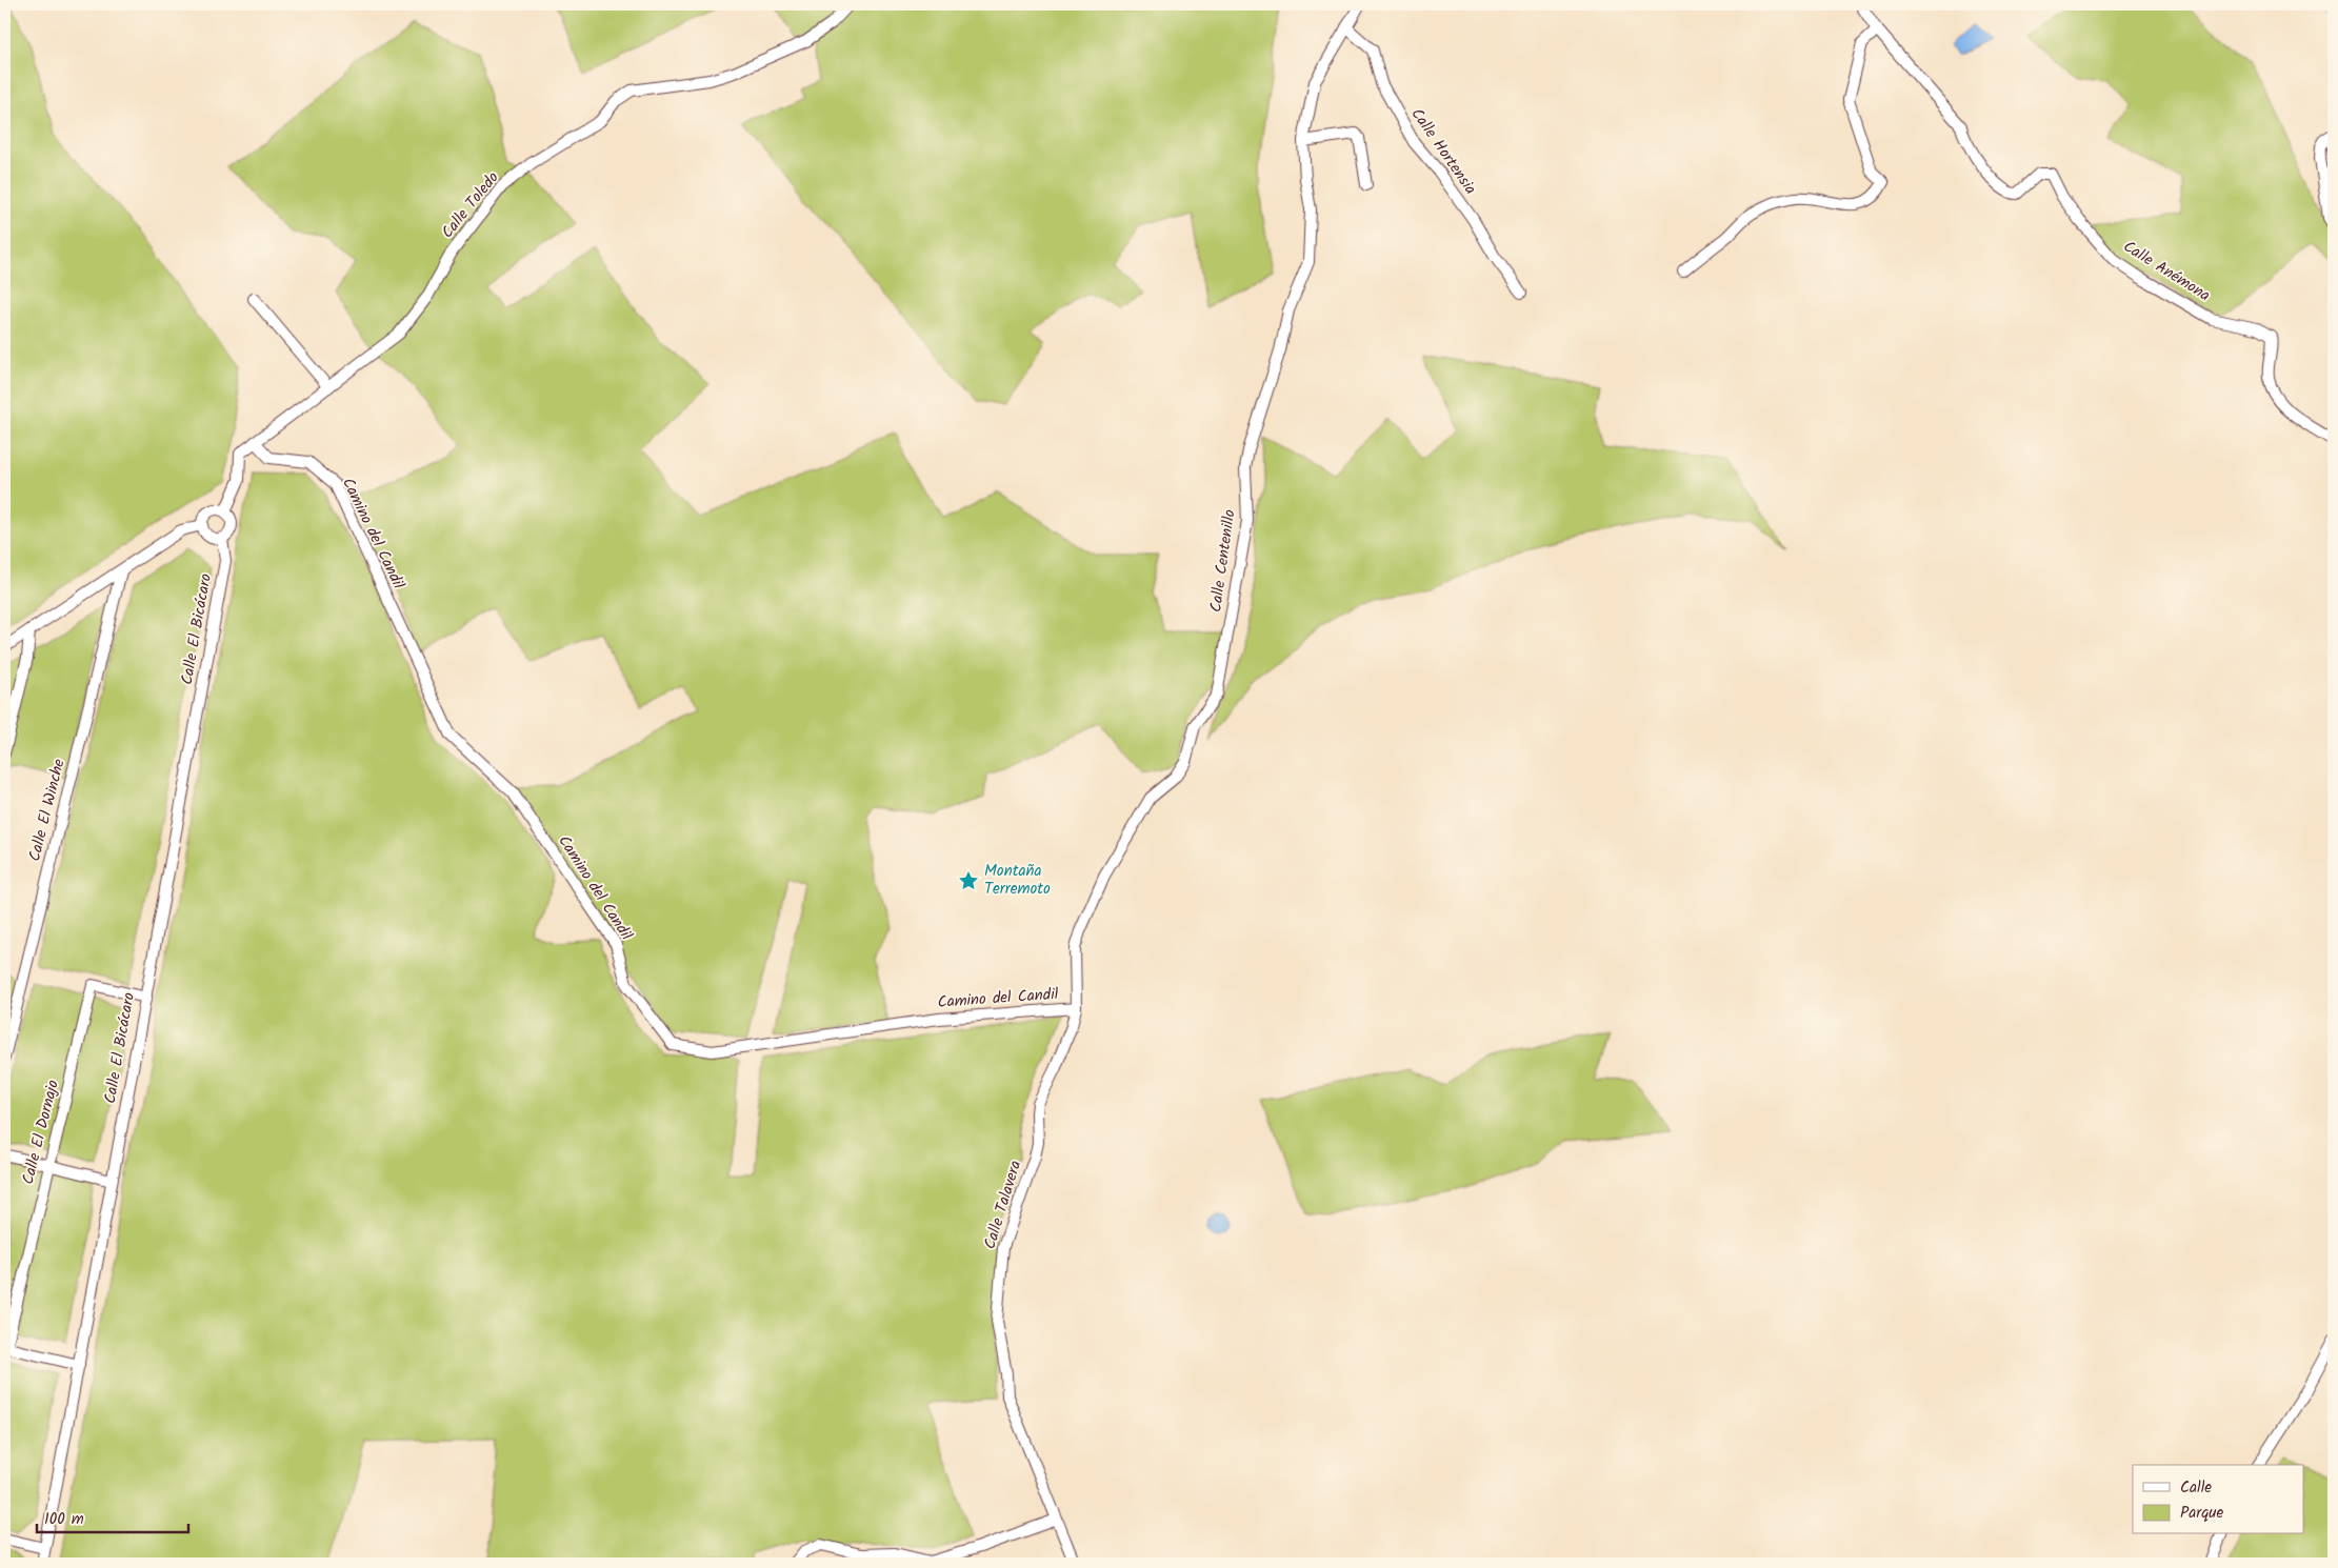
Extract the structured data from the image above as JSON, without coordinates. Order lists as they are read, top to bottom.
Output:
{
  "streets": {
    "street": [
      "Calle Hortensia",
      "Calle Toledo",
      "Calle Anémona",
      "Camino del Candil",
      "Calle Centenillo",
      "Calle El Bicácaro",
      "Calle El Winche",
      "Calle El Dornajo",
      "Calle Talavera"
    ]
  },
  "crossings": [
    ["Calle Hortensia", "Calle Centenillo"],
    ["Calle Toledo", "Camino del Candil"],
    ["Calle Toledo", "Calle El Bicácaro"],
    ["Camino del Candil", "Calle Centenillo"],
    ["Camino del Candil", "Calle Talavera"],
    ["Calle Centenillo", "Calle Talavera"],
    ["Calle El Bicácaro", "Calle El Dornajo"]
  ],
  "places": {
    "place": ["Montaña Terremoto"]
  },
  "legend": ["Calle", "Parque"],
  "scale_bar": "100 m"
}
